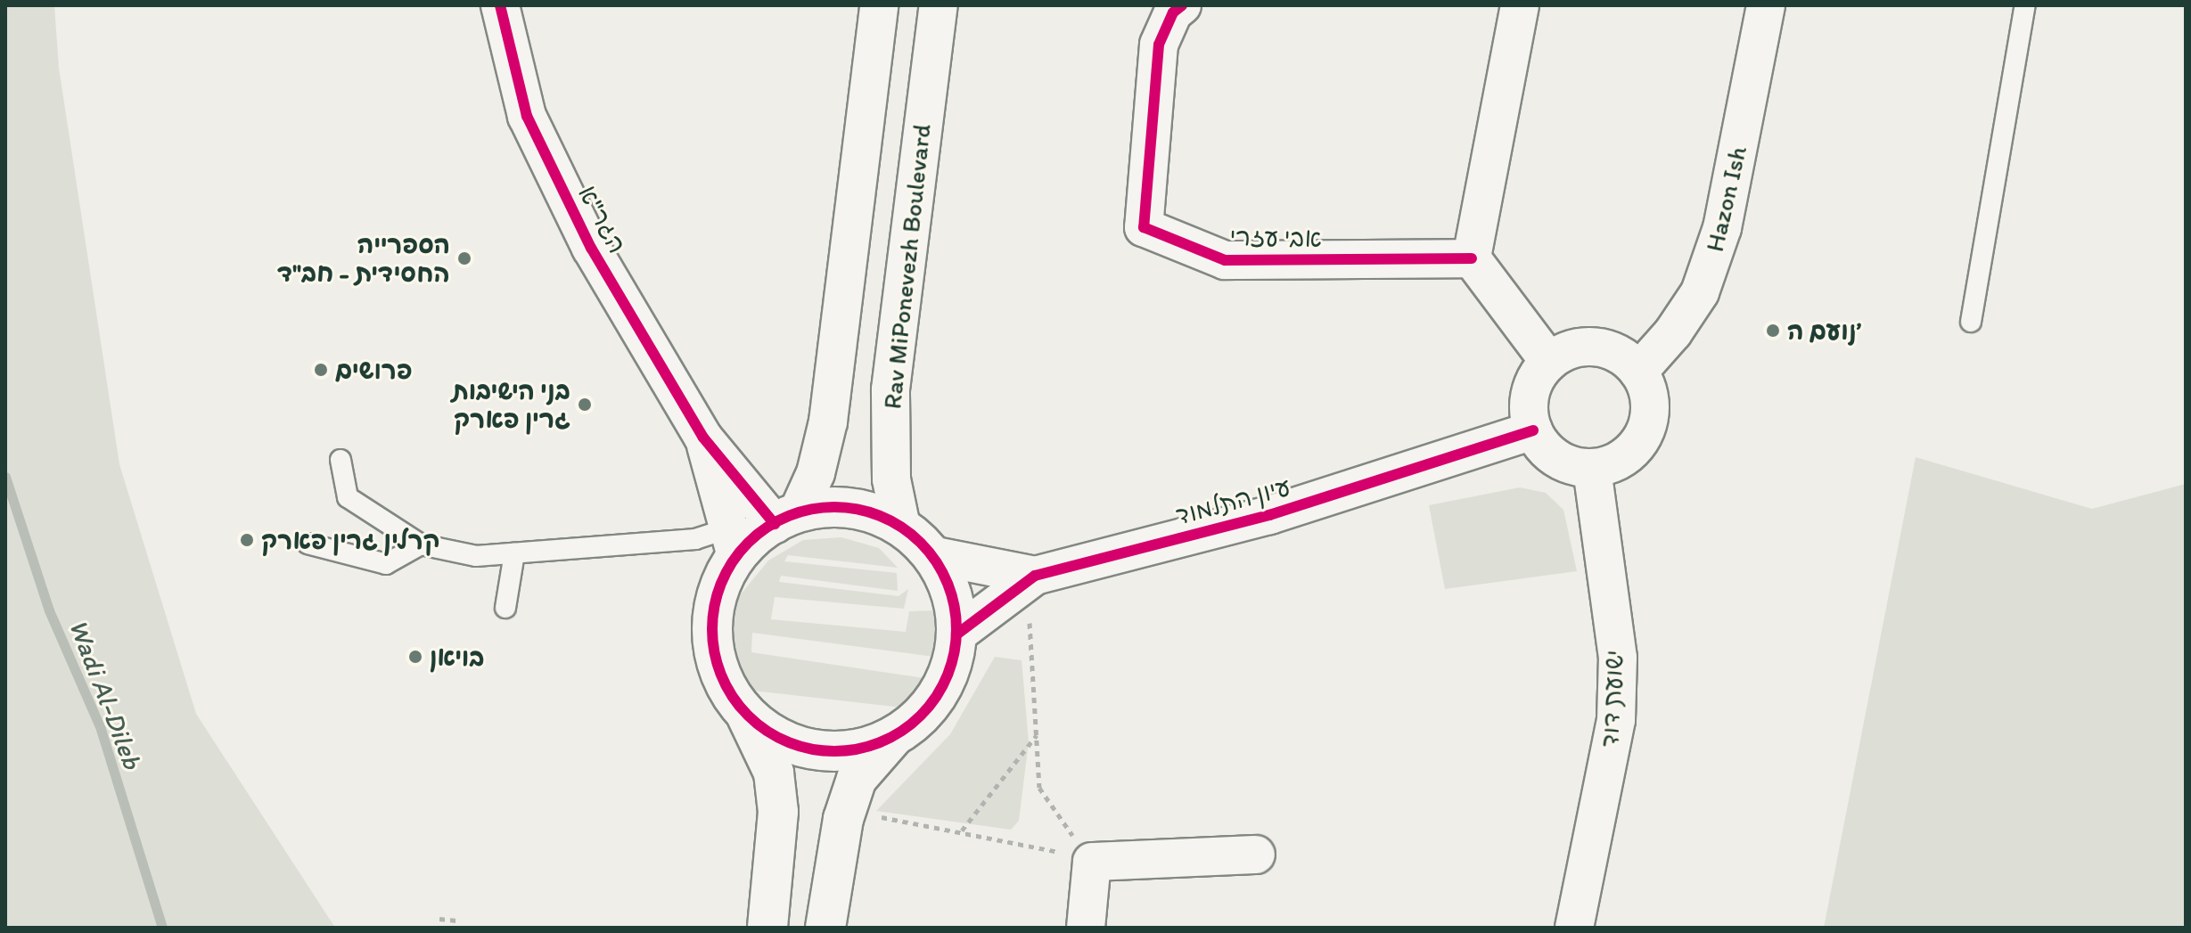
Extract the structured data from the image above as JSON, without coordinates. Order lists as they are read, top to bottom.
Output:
{
  "streets": {
    "street": [
      "Hazon Ish",
      "הגר\"א",
      "אבי עזרי",
      "Rav MiPonevezh Boulevard",
      "עיון התלמוד",
      "ישועת דוד"
    ]
  },
  "crossings": [
    ["Hazon Ish", "עיון התלמוד"],
    ["Hazon Ish", "ישועת דוד"],
    ["Rav MiPonevezh Boulevard", "עיון התלמוד"],
    ["עיון התלמוד", "ישועת דוד"]
  ],
  "water": ["Wadi Al-Dileb"],
  "places": [
    "הספרייה החסידית - חב\"ד",
    "נועם ה’",
    "פרושים",
    "בני הישיבות גרין פארק",
    "קרלין גרין פארק",
    "בויאן"
  ]
}
